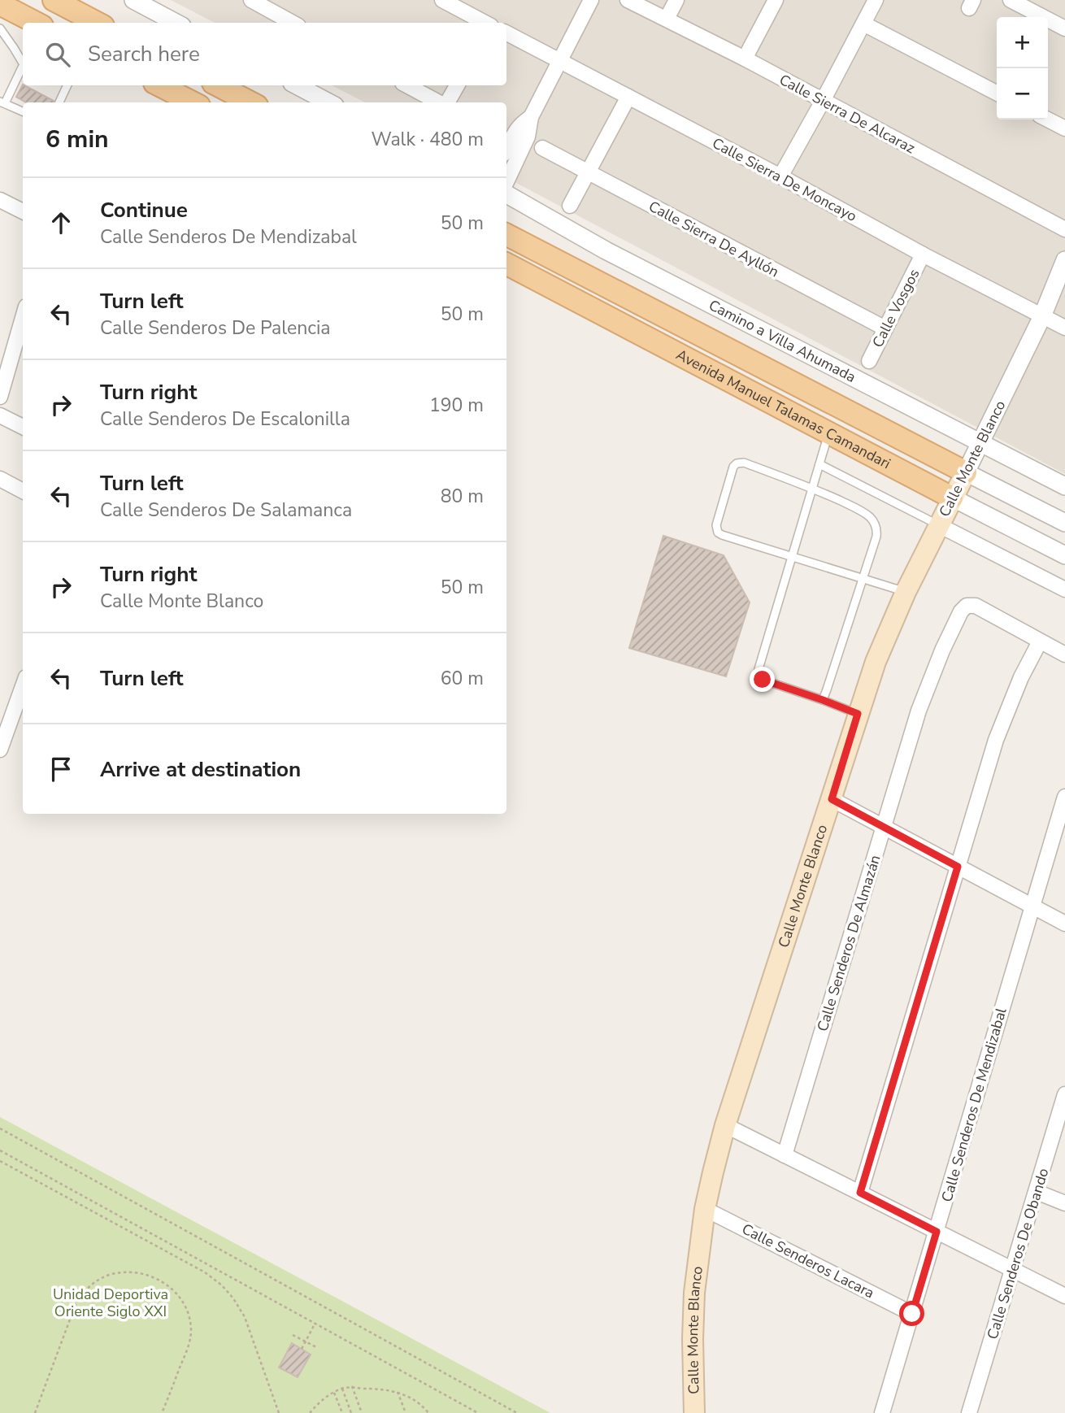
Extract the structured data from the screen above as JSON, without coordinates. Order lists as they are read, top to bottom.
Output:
{
  "streets": {
    "main road": ["Avenida Manuel Talamas Camandari", "Calle Monte Blanco"],
    "street": [
      "Calle Sierra De Alcaraz",
      "Calle Sierra De Moncayo",
      "Calle Sierra De Ayllón",
      "Calle Vosgos",
      "Camino a Villa Ahumada",
      "Calle Senderos De Almazán",
      "Calle Senderos De Mendizabal",
      "Calle Senderos De Obando",
      "Calle Senderos Lacara"
    ]
  },
  "crossings": [
    ["Calle Sierra De Moncayo", "Calle Vosgos"],
    ["Calle Sierra De Moncayo", "Calle Monte Blanco"],
    ["Calle Sierra De Ayllón", "Calle Vosgos"],
    ["Camino a Villa Ahumada", "Calle Monte Blanco"],
    ["Avenida Manuel Talamas Camandari", "Calle Monte Blanco"],
    ["Calle Monte Blanco", "Calle Senderos Lacara"],
    ["Calle Senderos De Mendizabal", "Calle Senderos Lacara"]
  ],
  "parks": ["Unidad Deportiva Oriente Siglo XXI"],
  "page": {
    "map_buttons": ["+", "−"],
    "search": "Search here",
    "heading": ["6 min", "Walk · 480 m"],
    "list": [
      ["Continue", "Calle Senderos De Mendizabal", "50 m"],
      ["Turn left", "Calle Senderos De Palencia", "50 m"],
      ["Turn right", "Calle Senderos De Escalonilla", "190 m"],
      ["Turn left", "Calle Senderos De Salamanca", "80 m"],
      ["Turn right", "Calle Monte Blanco", "50 m"],
      ["Turn left", "60 m"],
      "Arrive at destination"
    ]
  }
}
